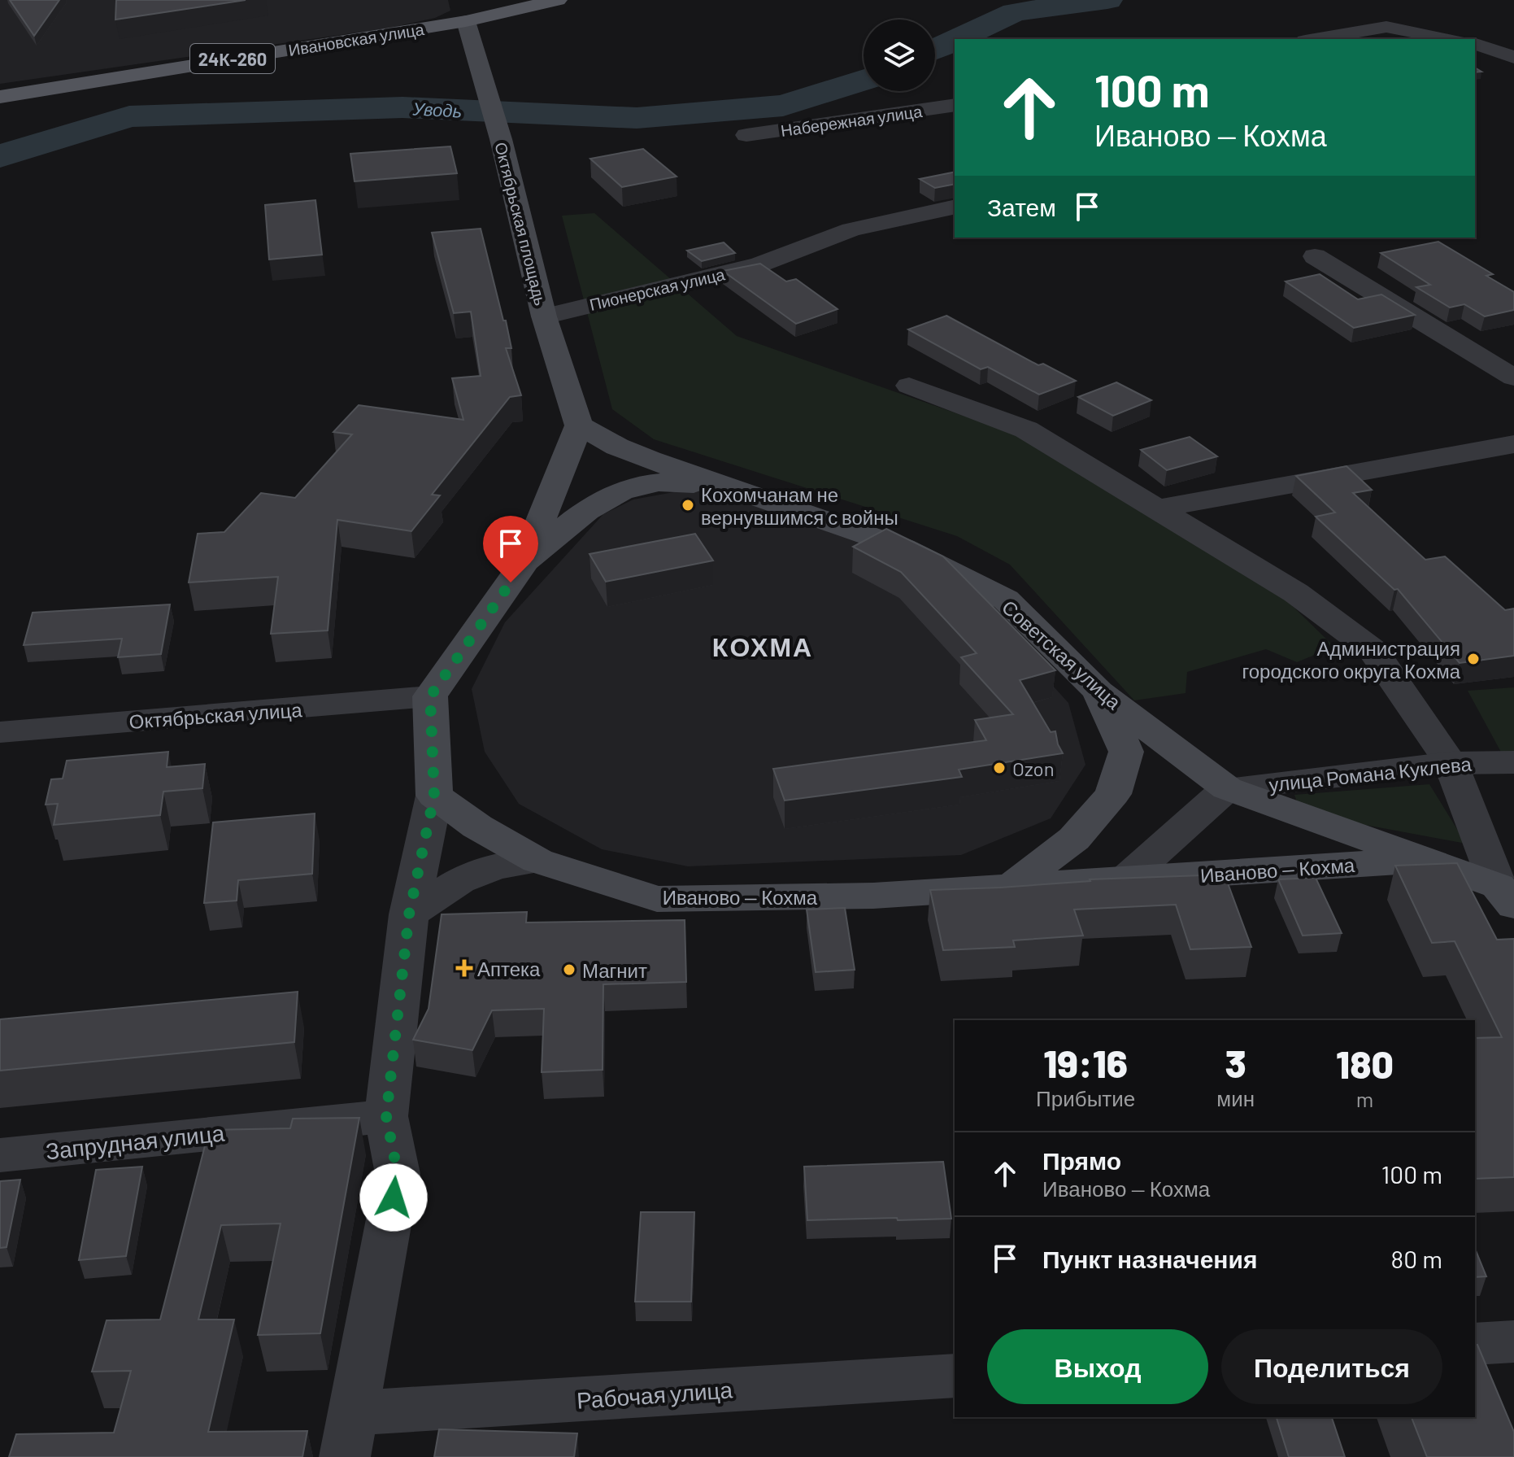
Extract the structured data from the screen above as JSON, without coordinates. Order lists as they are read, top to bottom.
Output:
{
  "streets": {
    "main road": [
      "Ивановская улица",
      "24К-260",
      "Октябрьская площадь",
      "Советская улица",
      "Иваново — Кохма"
    ],
    "street": [
      "Набережная улица",
      "Пионерская улица",
      "Октябрьская улица",
      "улица Романа Куклева",
      "Запрудная улица",
      "Рабочая улица"
    ]
  },
  "crossings": [
    ["Ивановская улица", "Октябрьская площадь"],
    ["Октябрьская площадь", "Пионерская улица"],
    ["Октябрьская площадь", "Советская улица"],
    ["Советская улица", "улица Романа Куклева"],
    ["Советская улица", "Иваново — Кохма"]
  ],
  "districts": ["КОХМА"],
  "water": ["Уводь"],
  "places": {
    "other": [
      "Кохомчанам не вернувшимся с войны",
      "Администрация городского округа Кохма",
      "Ozon",
      "Магнит"
    ],
    "health": ["Аптека"]
  },
  "page": {
    "turn": ["100 m", "Иваново — Кохма"],
    "then": "Затем",
    "eta": [
      "19:16",
      "Прибытие",
      "3",
      "мин",
      "180",
      "m"
    ],
    "list": [
      {
        "name": "Прямо",
        "note": "Иваново — Кохма",
        "value": "100 m"
      },
      {
        "name": "Пункт назначения",
        "value": "80 m"
      }
    ],
    "buttons": ["Выход", "Поделиться"]
  }
}
